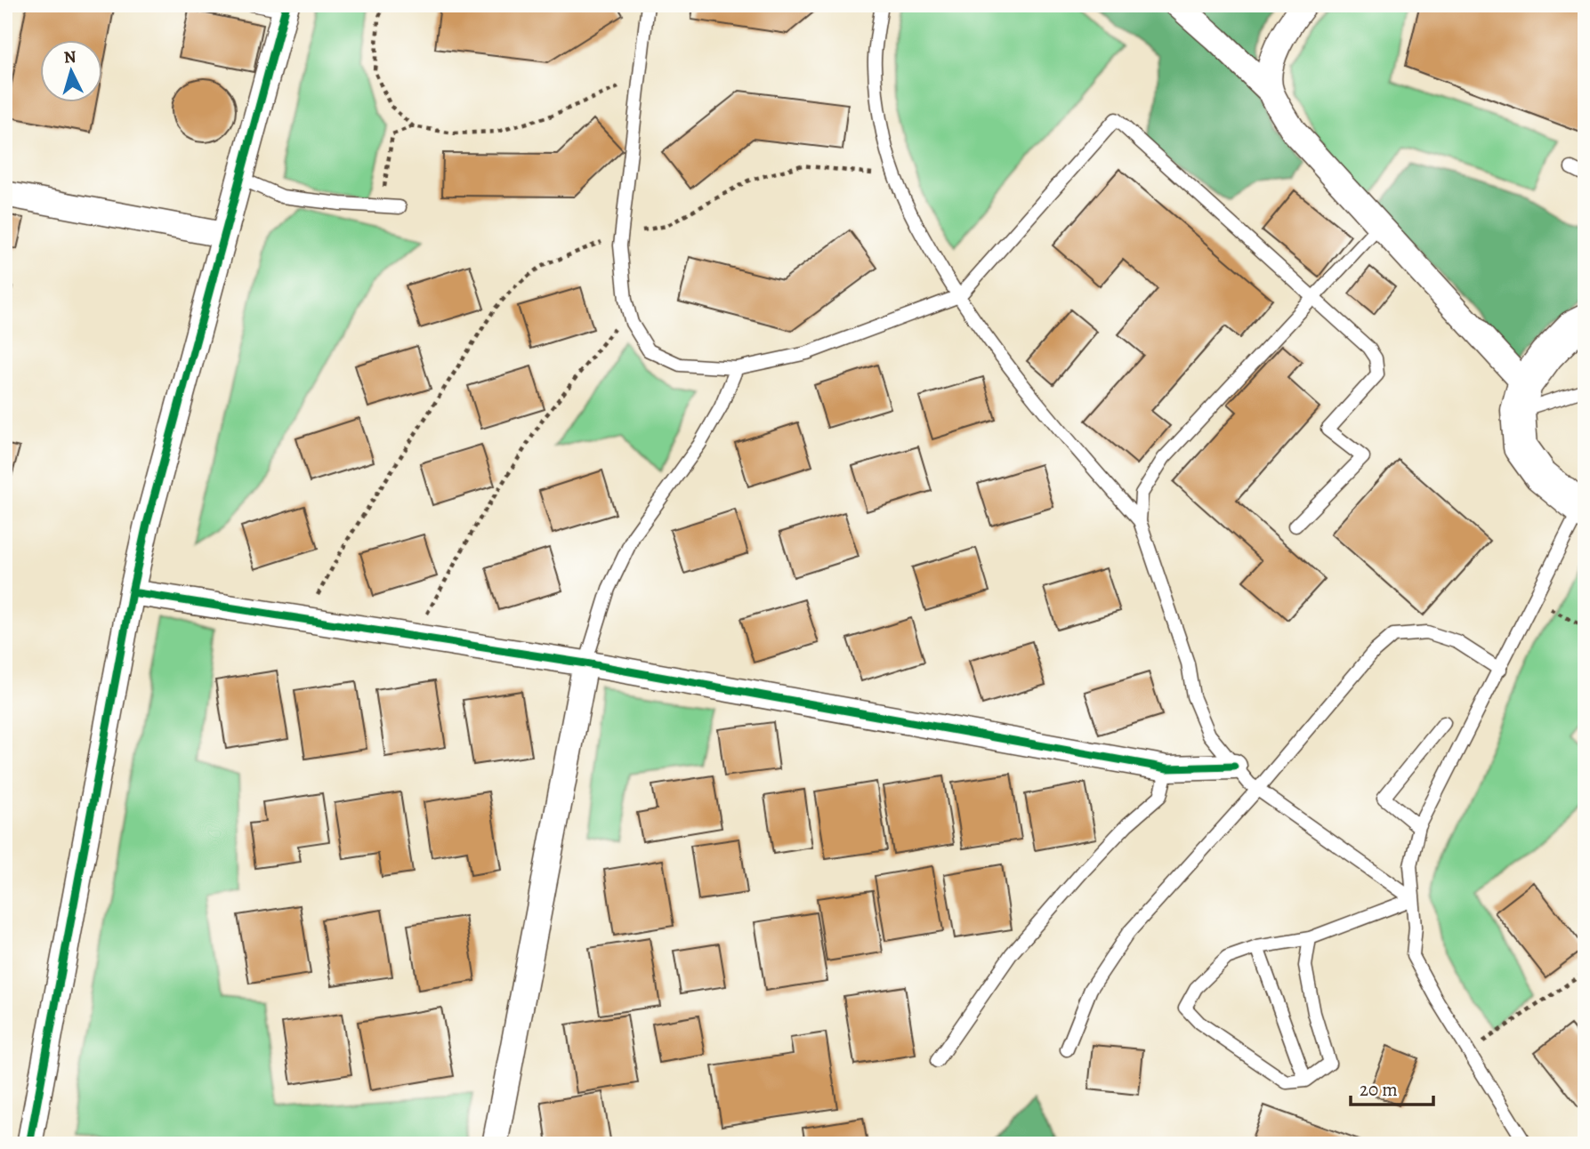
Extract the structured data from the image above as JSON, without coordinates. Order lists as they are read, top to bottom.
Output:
{
  "scale_bar": "20 m",
  "north": "top"
}
